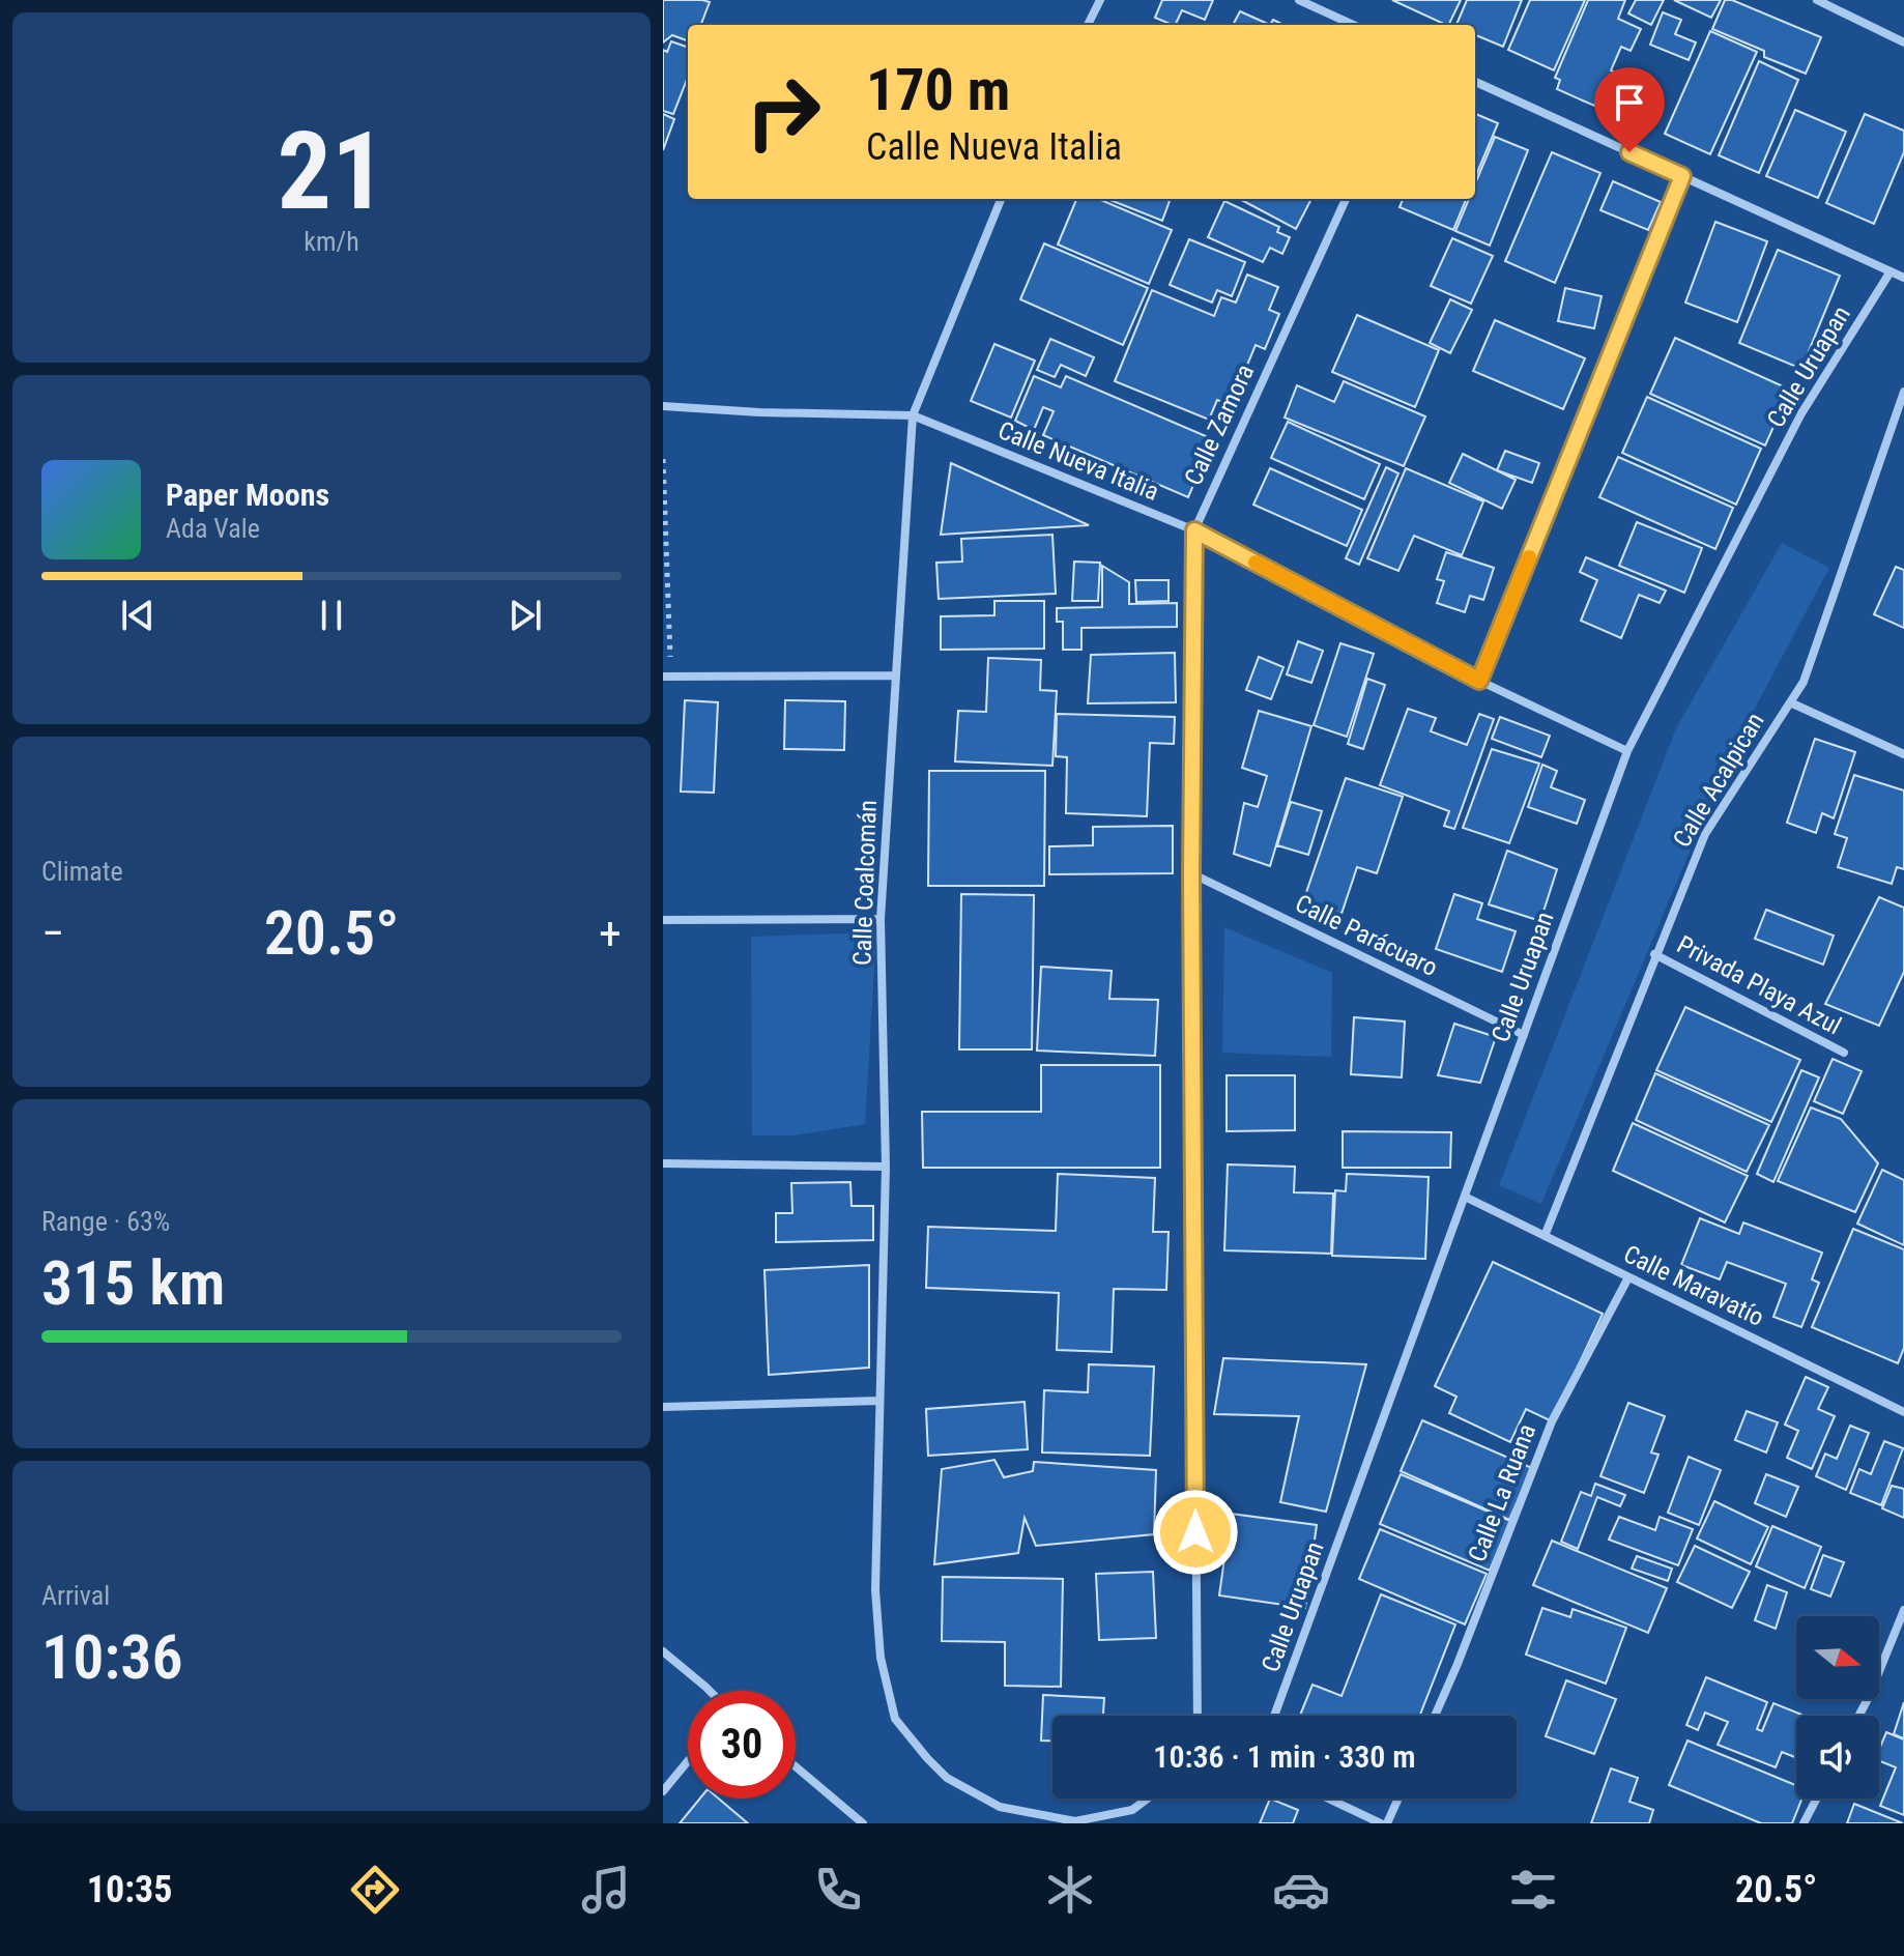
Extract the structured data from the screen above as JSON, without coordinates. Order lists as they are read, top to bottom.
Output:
{
  "streets": {
    "street": [
      "Calle Uruapan",
      "Calle Zamora",
      "Calle Nueva Italia",
      "Calle Acalpican",
      "Calle Coalcomán",
      "Calle Parácuaro",
      "Privada Playa Azul",
      "Calle Maravatío",
      "Calle La Ruana"
    ]
  },
  "crossings": [
    ["Calle Uruapan", "Calle Nueva Italia"],
    ["Calle Uruapan", "Calle Parácuaro"],
    ["Calle Uruapan", "Calle Maravatío"],
    ["Calle Zamora", "Calle Nueva Italia"],
    ["Calle Zamora", "Calle Parácuaro"],
    ["Calle Nueva Italia", "Calle Coalcomán"],
    ["Calle Acalpican", "Privada Playa Azul"],
    ["Calle Acalpican", "Calle Maravatío"],
    ["Calle Maravatío", "Calle La Ruana"]
  ],
  "north": "right",
  "page": {
    "tile": [
      ["21", "km/h"],
      "Climate",
      ["Range · 63%", "315 km"],
      ["Arrival", "10:36"]
    ],
    "turn": ["170 m", "Calle Nueva Italia"],
    "song": ["Paper Moons", "Ada Vale"],
    "heat": ["−", "20.5°", "+"],
    "limit": "30",
    "trip": "10:36 · 1 min · 330 m",
    "tabs": ["10:35", "20.5°"]
  }
}
